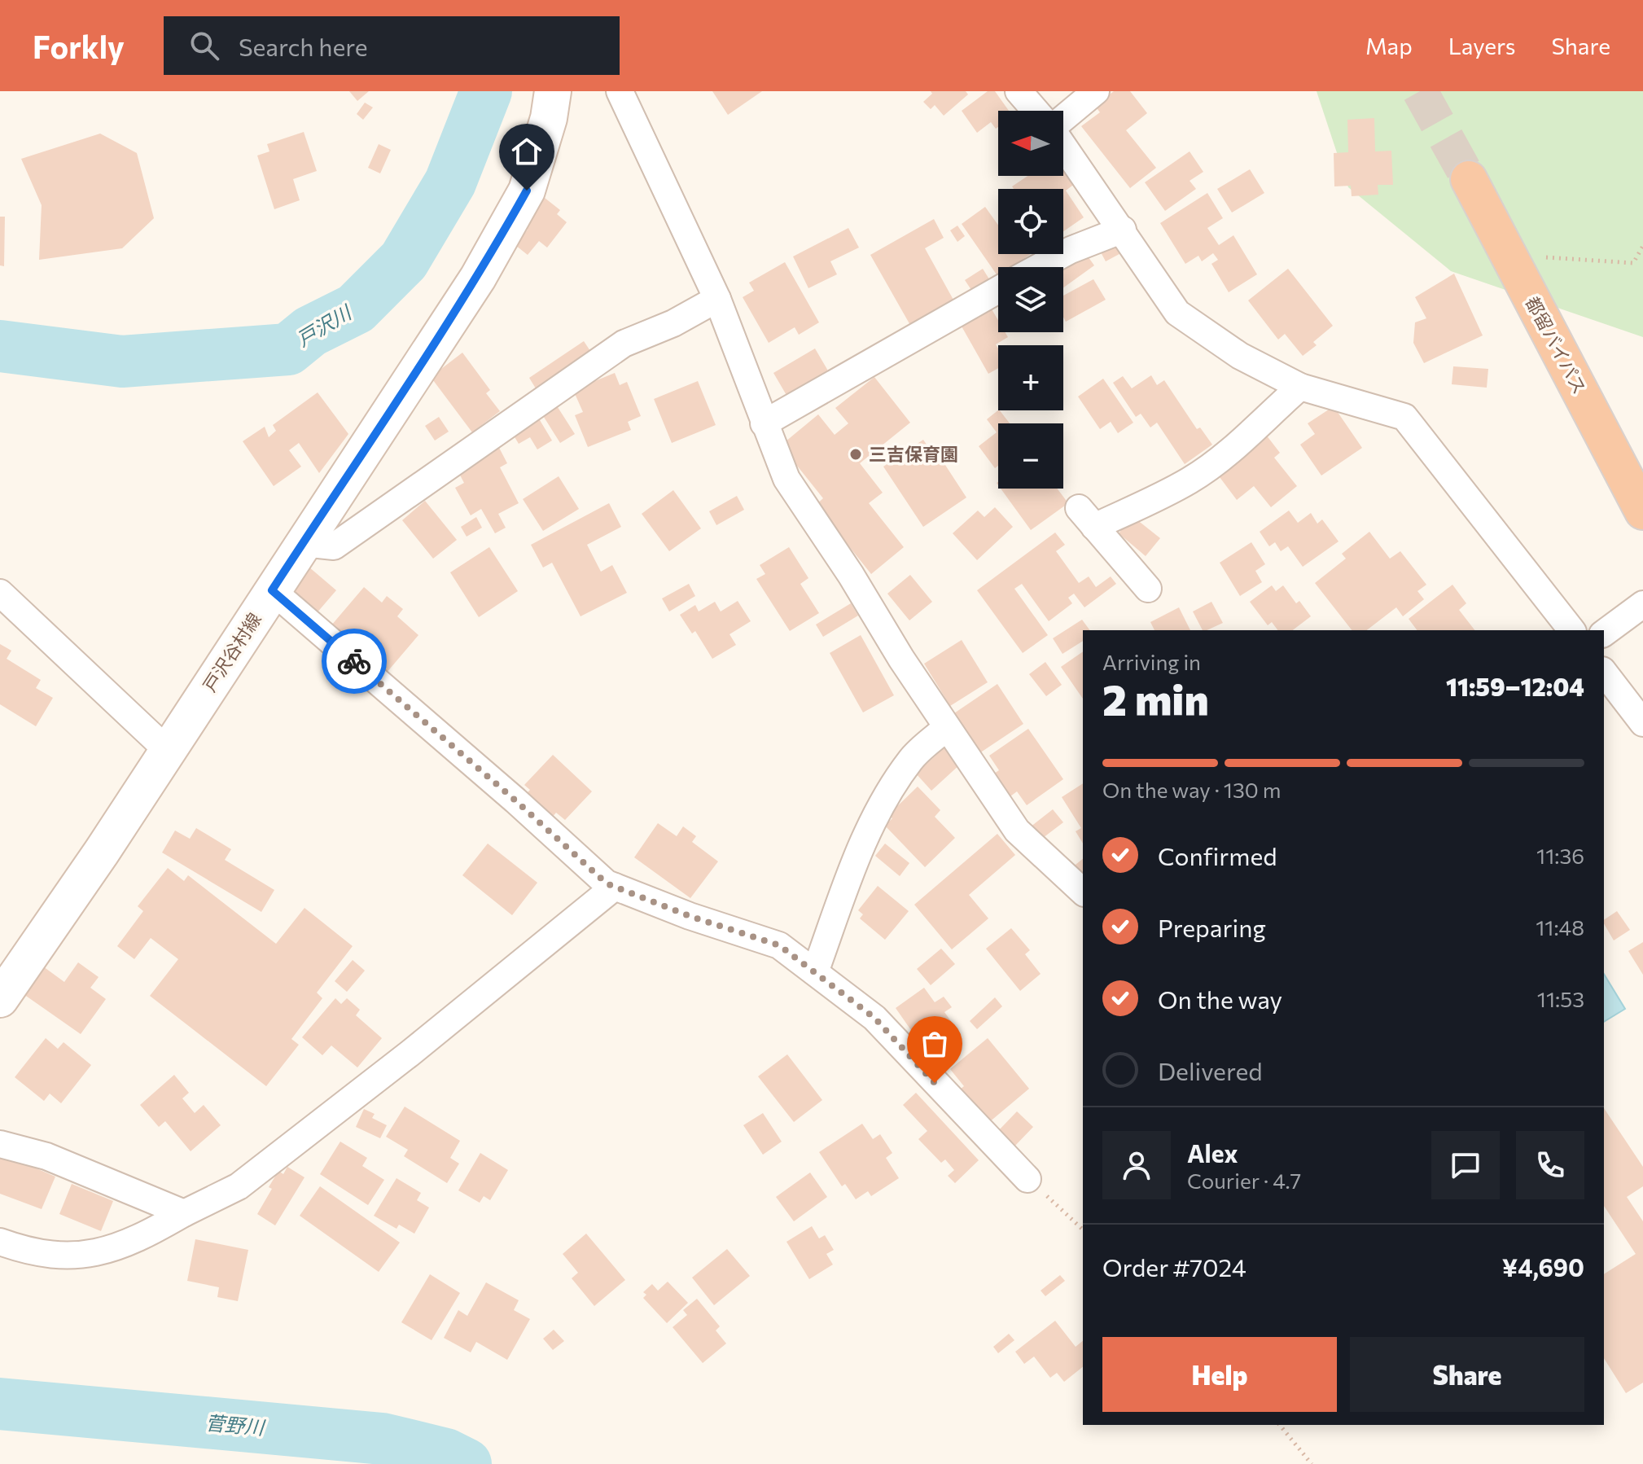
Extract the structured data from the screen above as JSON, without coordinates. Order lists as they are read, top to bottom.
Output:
{
  "streets": {
    "highway": ["都留バイパス"],
    "main road": ["戸沢谷村線"]
  },
  "water": ["戸沢川", "菅野川"],
  "places": ["三吉保育園"],
  "north": "left",
  "page": {
    "header": "Forkly",
    "search": "Search here",
    "nav": ["Map", "Layers", "Share"],
    "map_buttons": ["+", "−"],
    "heading": ["2 min", "Arriving in", "11:59–12:04"],
    "panel": [
      "Alex",
      "Courier · 4.7",
      "Order #7024",
      "¥4,690"
    ],
    "bar": "On the way · 130 m",
    "list": [
      ["Confirmed", "11:36"],
      ["Preparing", "11:48"],
      ["On the way", "11:53"],
      "Delivered"
    ],
    "buttons": ["Help", "Share"]
  }
}
